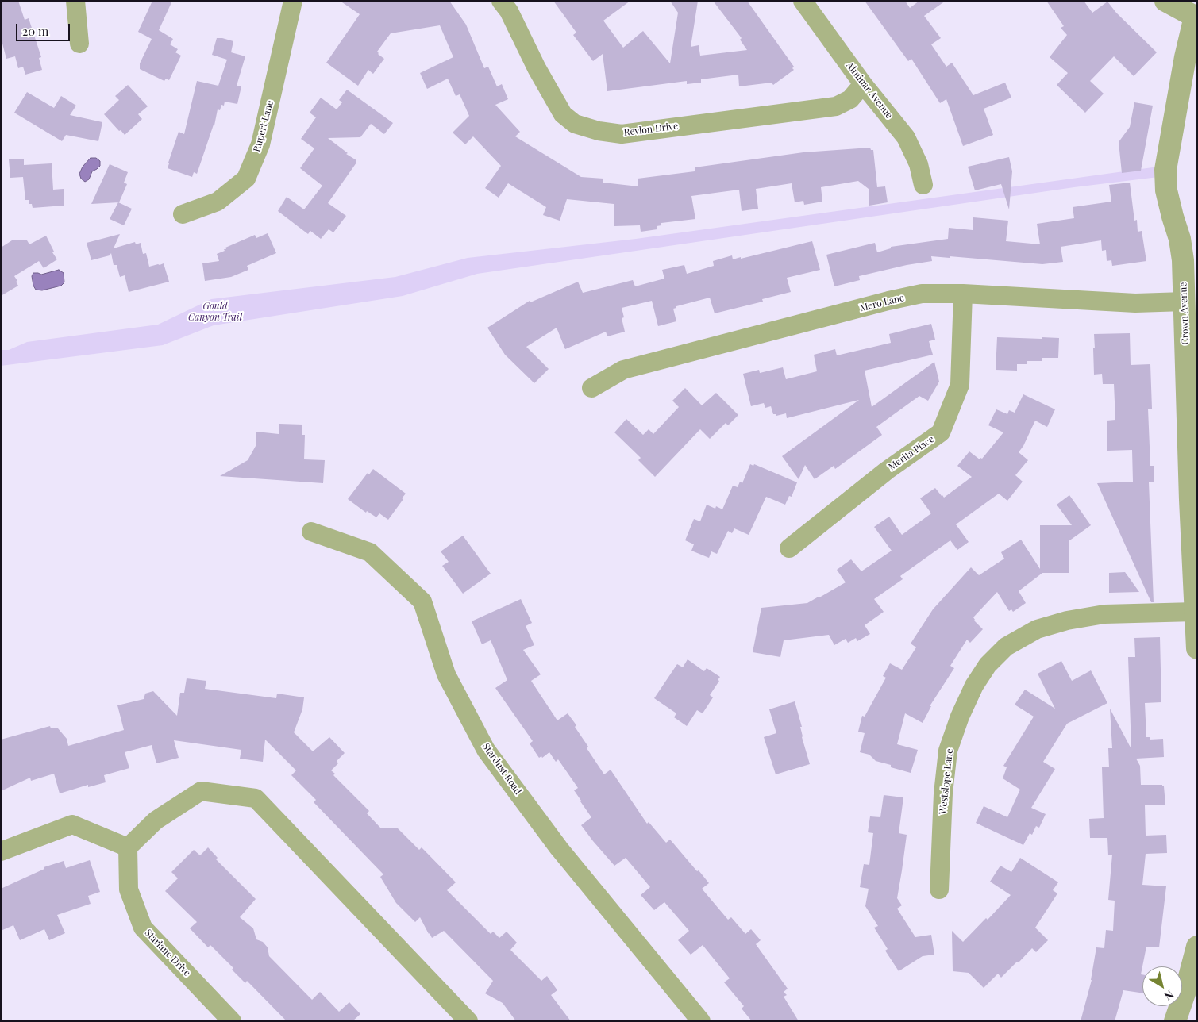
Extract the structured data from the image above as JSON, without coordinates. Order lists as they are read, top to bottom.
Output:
{
  "streets": {
    "street": [
      "Alminar Avenue",
      "Rupert Lane",
      "Revlon Drive",
      "Mero Lane",
      "Crown Avenue",
      "Merita Place",
      "Stardust Road",
      "Westslope Lane",
      "Starlane Drive"
    ]
  },
  "crossings": [
    ["Alminar Avenue", "Revlon Drive"],
    ["Mero Lane", "Crown Avenue"],
    ["Mero Lane", "Merita Place"],
    ["Crown Avenue", "Westslope Lane"]
  ],
  "parks": ["Gould Canyon Trail"],
  "scale_bar": "20 m",
  "north": "bottom right"
}
